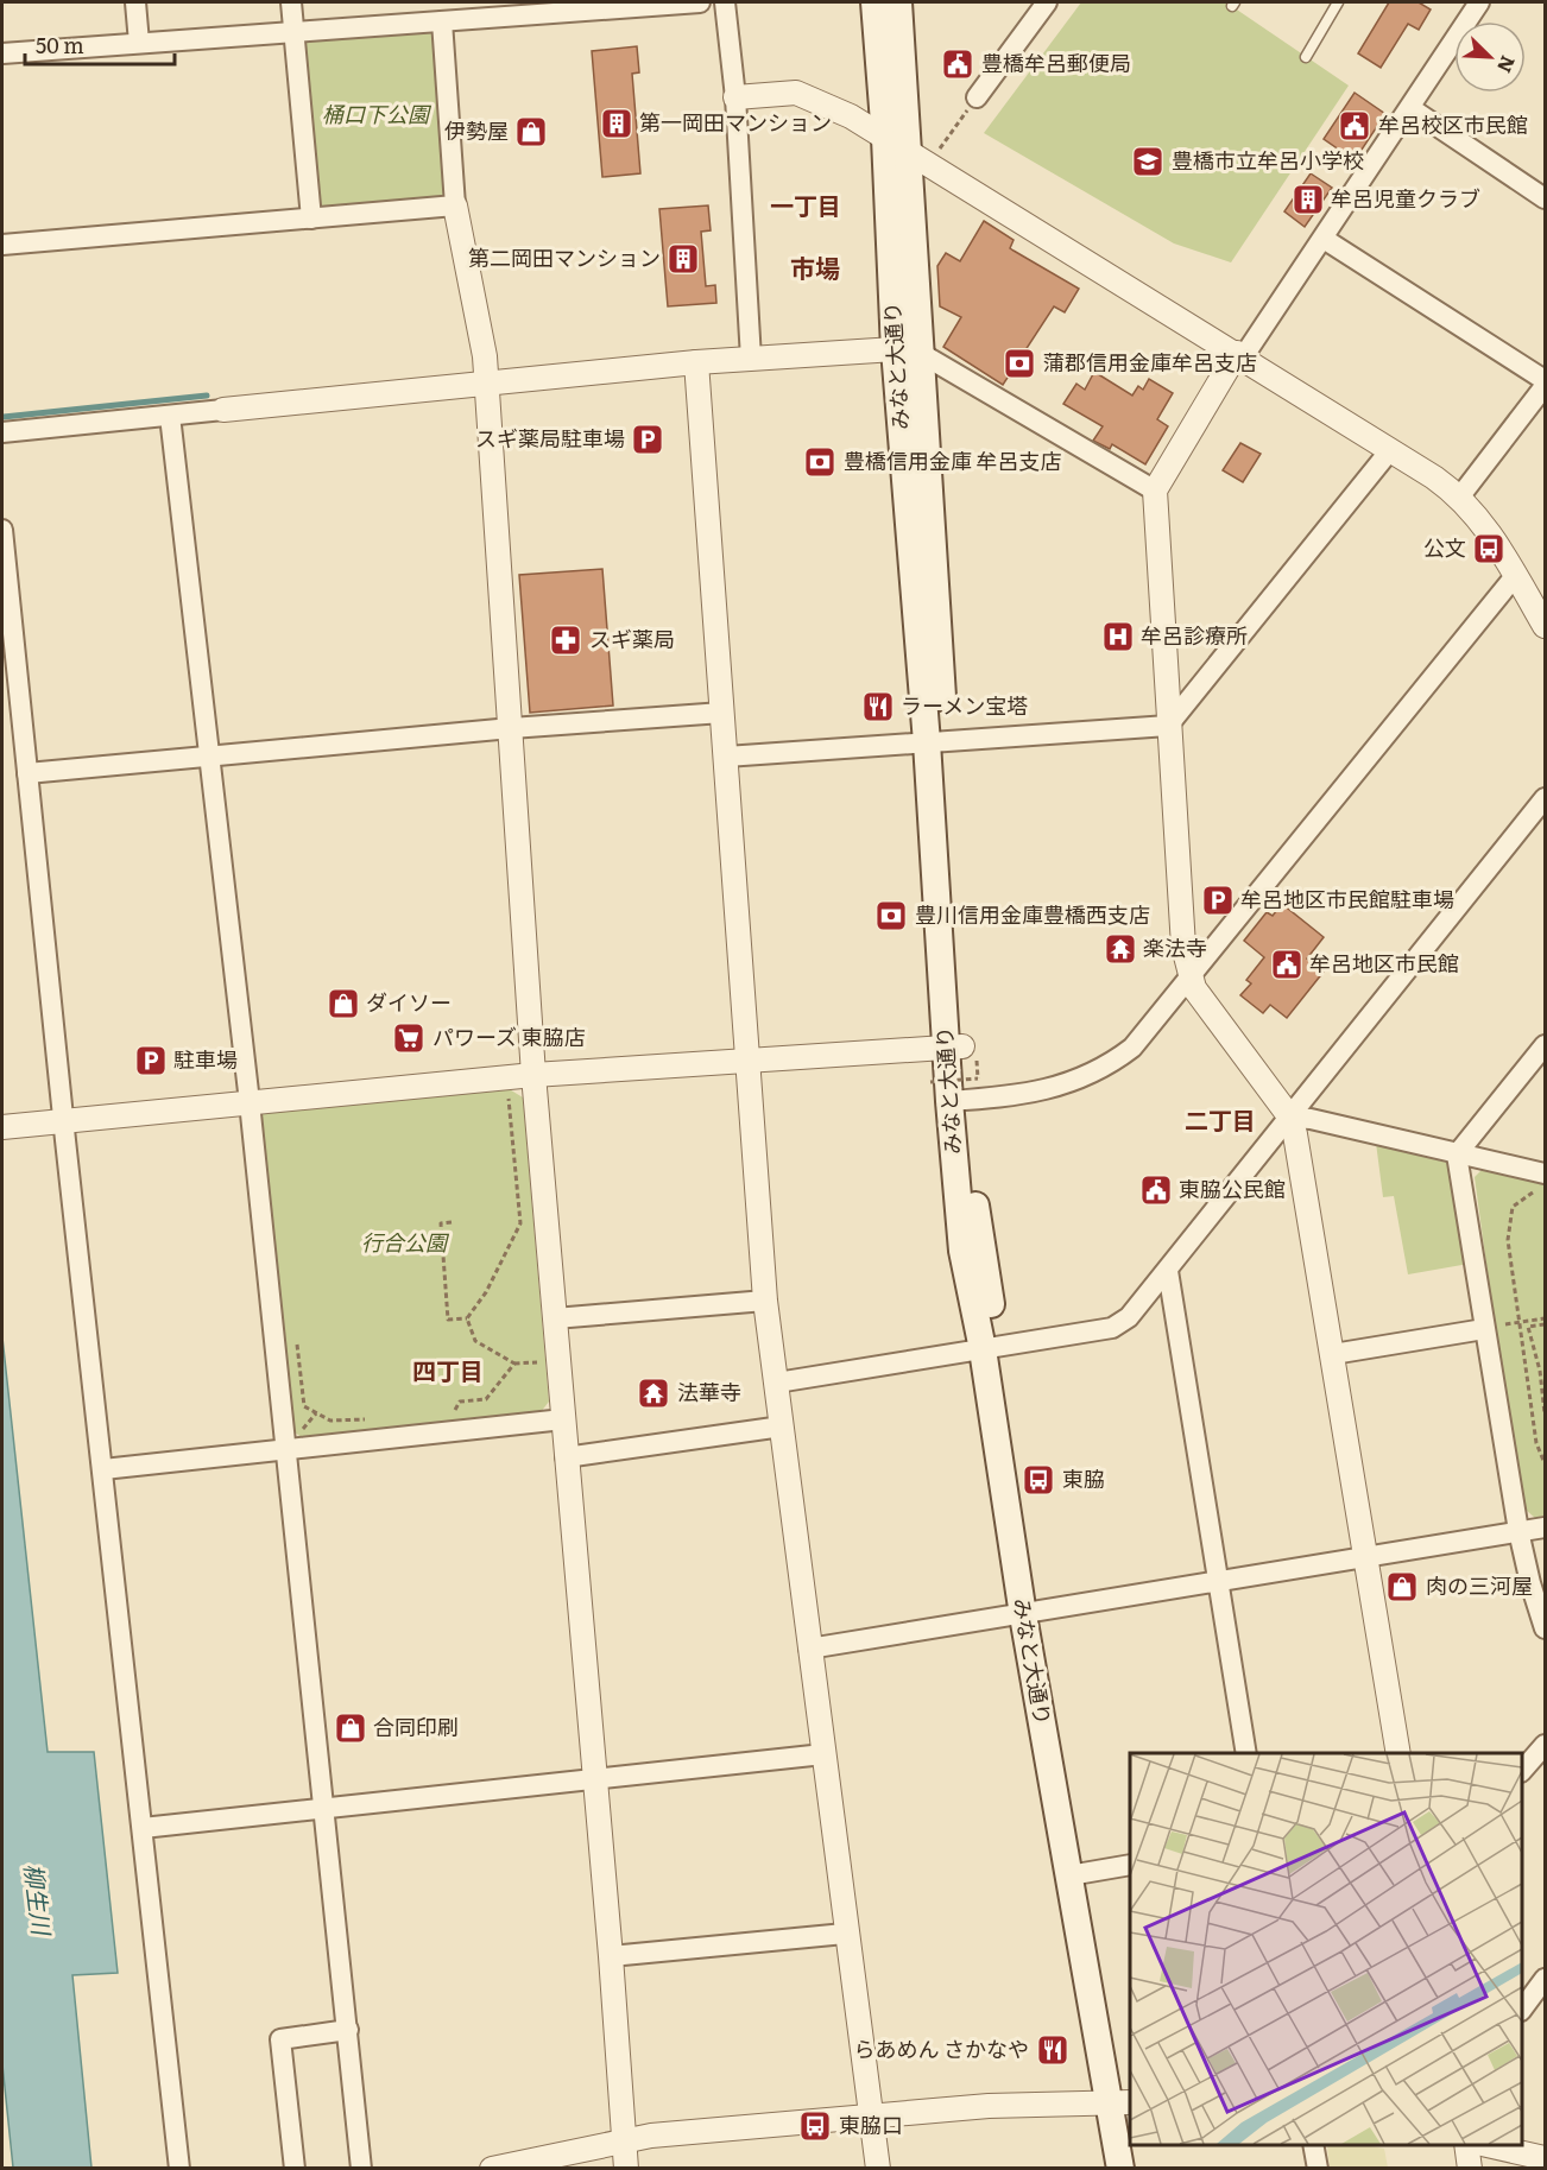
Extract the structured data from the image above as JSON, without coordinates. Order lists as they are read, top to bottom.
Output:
{
  "streets": {
    "main road": ["みなと大通り"]
  },
  "districts": [
    "一丁目",
    "市場",
    "二丁目",
    "四丁目"
  ],
  "water": ["柳生川"],
  "parks": ["桶口下公園", "行合公園"],
  "places": {
    "public building": [
      "豊橋牟呂郵便局",
      "牟呂校区市民館",
      "牟呂地区市民館",
      "東脇公民館"
    ],
    "building": ["第一岡田マンション", "牟呂児童クラブ", "第二岡田マンション"],
    "shop": [
      "伊勢屋",
      "ダイソー",
      "肉の三河屋",
      "合同印刷"
    ],
    "school or university": ["豊橋市立牟呂小学校"],
    "bank": ["蒲郡信用金庫牟呂支店", "豊橋信用金庫 牟呂支店", "豊川信用金庫豊橋西支店"],
    "parking": ["スギ薬局駐車場", "牟呂地区市民館駐車場", "駐車場"],
    "bus stop": ["公文", "東脇", "東脇口"],
    "hospital": ["牟呂診療所"],
    "pharmacy": ["スギ薬局"],
    "restaurant": ["ラーメン宝塔", "らあめん さかなや"],
    "temple": ["楽法寺", "法華寺"],
    "supermarket": ["パワーズ 東脇店"]
  },
  "scale_bar": "50 m",
  "north": "bottom right"
}
